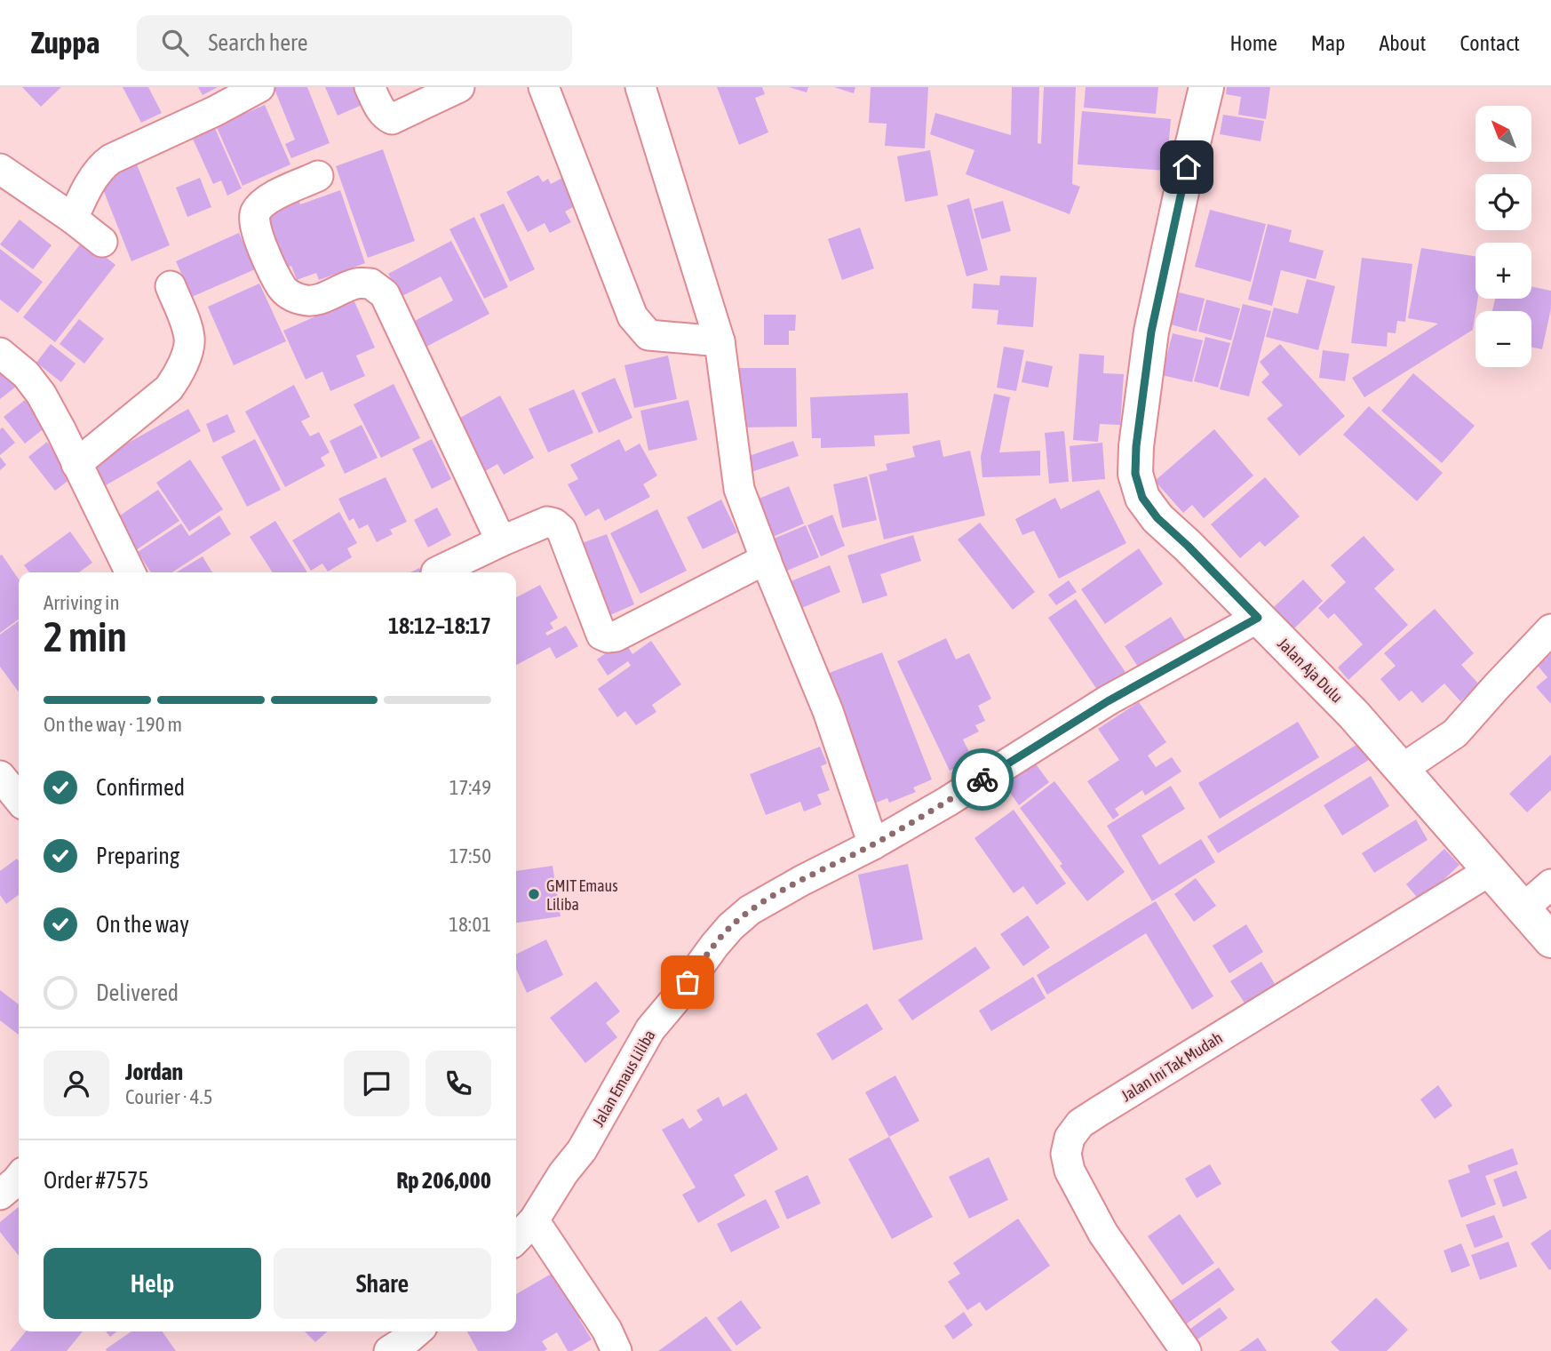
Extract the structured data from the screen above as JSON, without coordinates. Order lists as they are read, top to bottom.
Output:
{
  "streets": {
    "street": ["Jalan Aja Dulu", "Jalan Ini Tak Mudah", "Jalan Emaus Liliba"]
  },
  "crossings": [
    ["Jalan Aja Dulu", "Jalan Ini Tak Mudah"],
    ["Jalan Aja Dulu", "Jalan Emaus Liliba"]
  ],
  "places": ["GMIT Emaus Liliba"],
  "north": "top left",
  "page": {
    "header": "Zuppa",
    "search": "Search here",
    "nav": [
      "Home",
      "Map",
      "About",
      "Contact"
    ],
    "map_buttons": ["+", "−"],
    "heading": ["2 min", "Arriving in", "18:12–18:17"],
    "panel": [
      "Jordan",
      "Courier · 4.5",
      "Order #7575",
      "Rp 206,000"
    ],
    "bar": "On the way · 190 m",
    "list": [
      ["Confirmed", "17:49"],
      ["Preparing", "17:50"],
      ["On the way", "18:01"],
      "Delivered"
    ],
    "buttons": ["Help", "Share"]
  }
}
